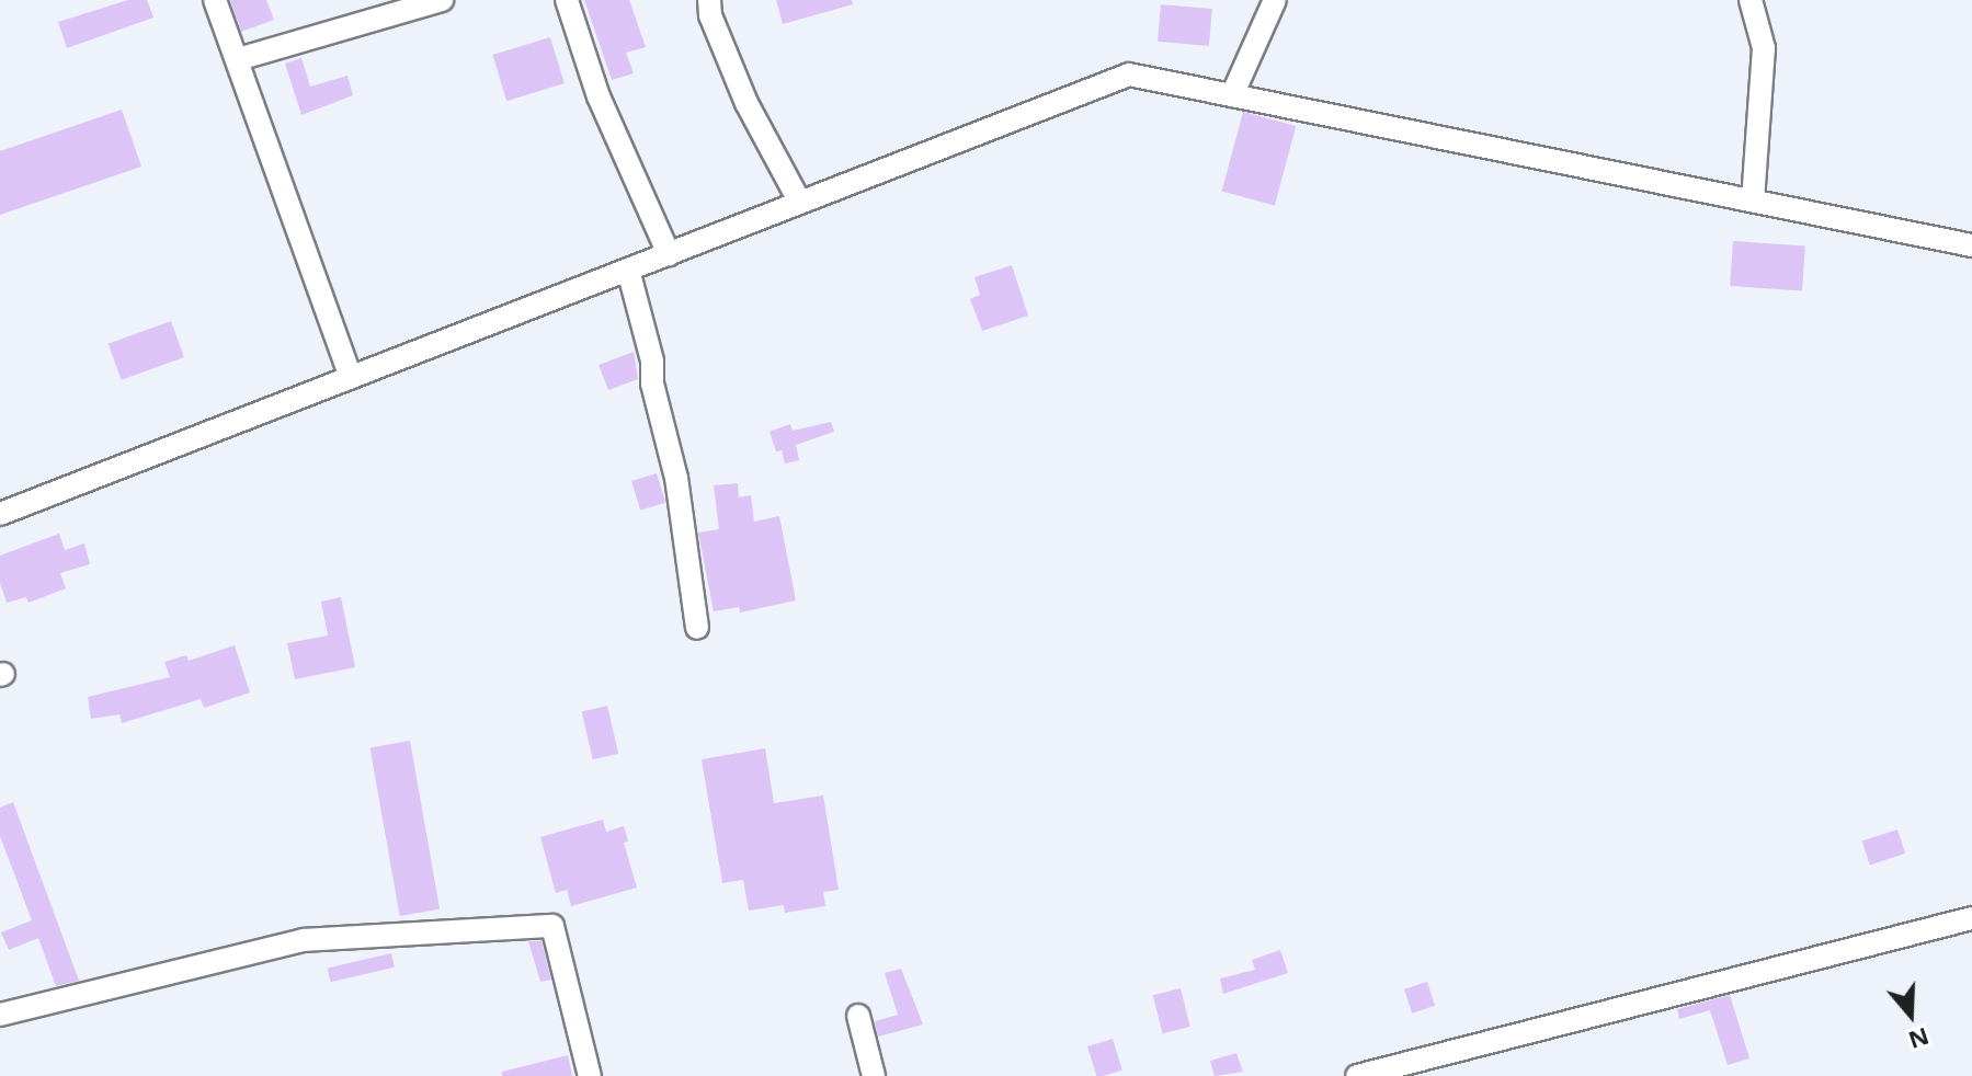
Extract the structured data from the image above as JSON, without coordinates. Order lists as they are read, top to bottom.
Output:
{
  "north": "bottom"
}
